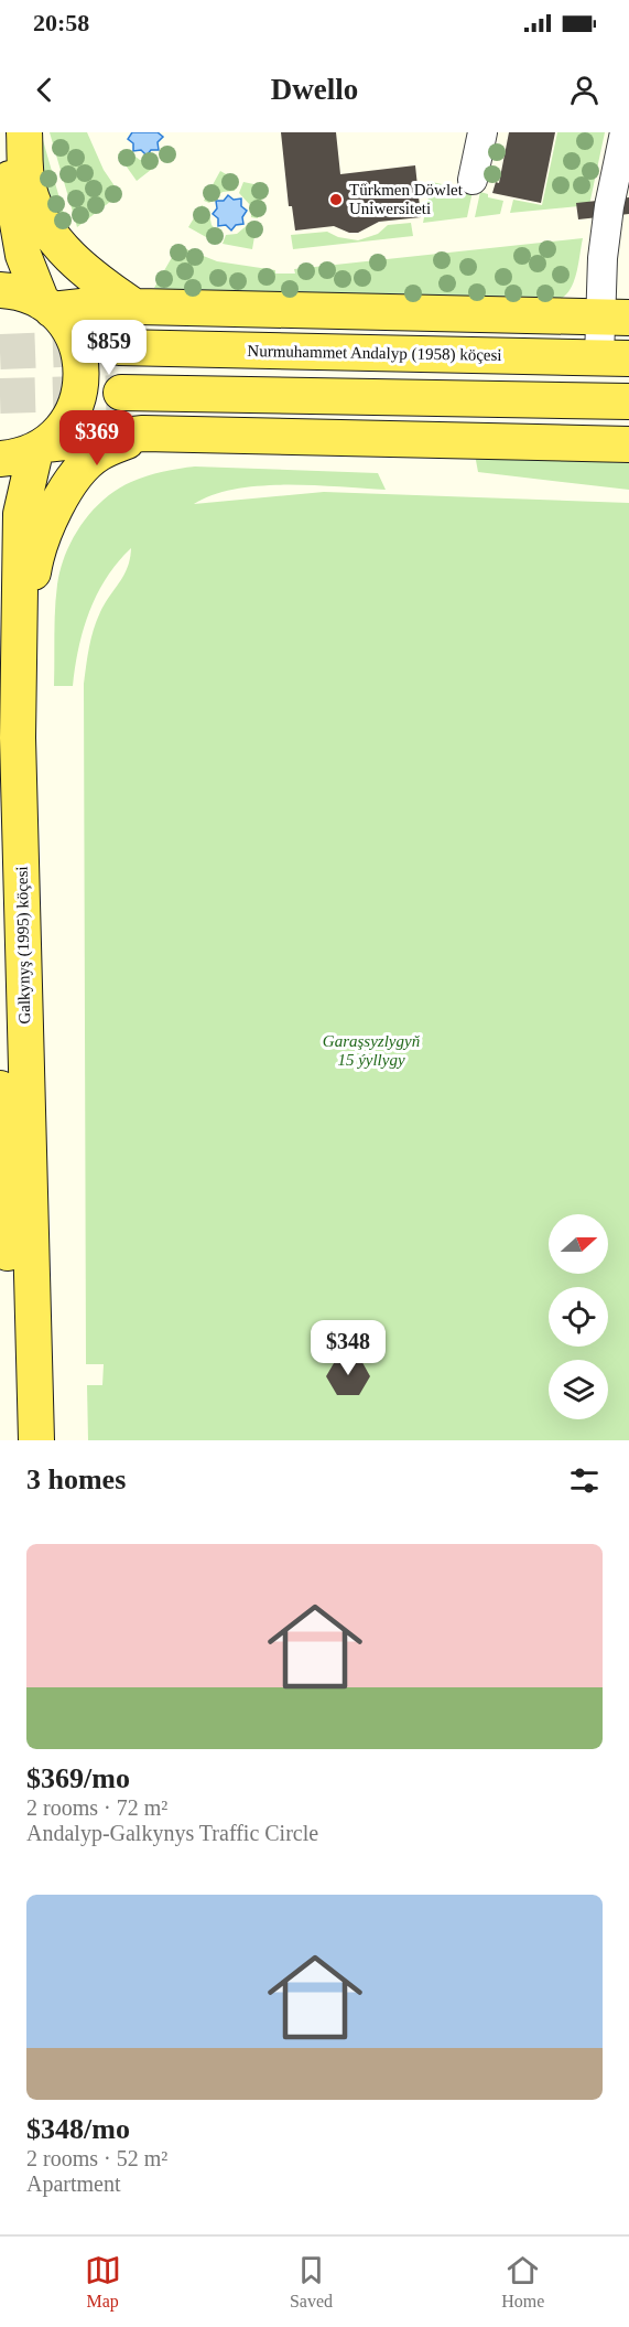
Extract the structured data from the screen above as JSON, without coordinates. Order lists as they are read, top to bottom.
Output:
{
  "streets": {
    "main road": ["Nurmuhammet Andalyp (1958) köçesi", "Galkynyş (1995) köçesi"]
  },
  "parks": ["Garaşsyzlygyň 15 ýyllygy"],
  "places": ["Türkmen Döwlet Uniwersiteti"],
  "north": "right",
  "page": {
    "status": "20:58",
    "header": "Dwello",
    "price": ["$859", "$369", "$348"],
    "heading": "3 homes",
    "list": [
      {
        "name": "$369/mo",
        "note": "2 rooms · 72 m² · Andalyp-Galkynys Traffic Circle"
      },
      {
        "name": "$348/mo",
        "note": "2 rooms · 52 m² · Apartment"
      }
    ],
    "tabs": ["Map", "Saved", "Home"]
  }
}
